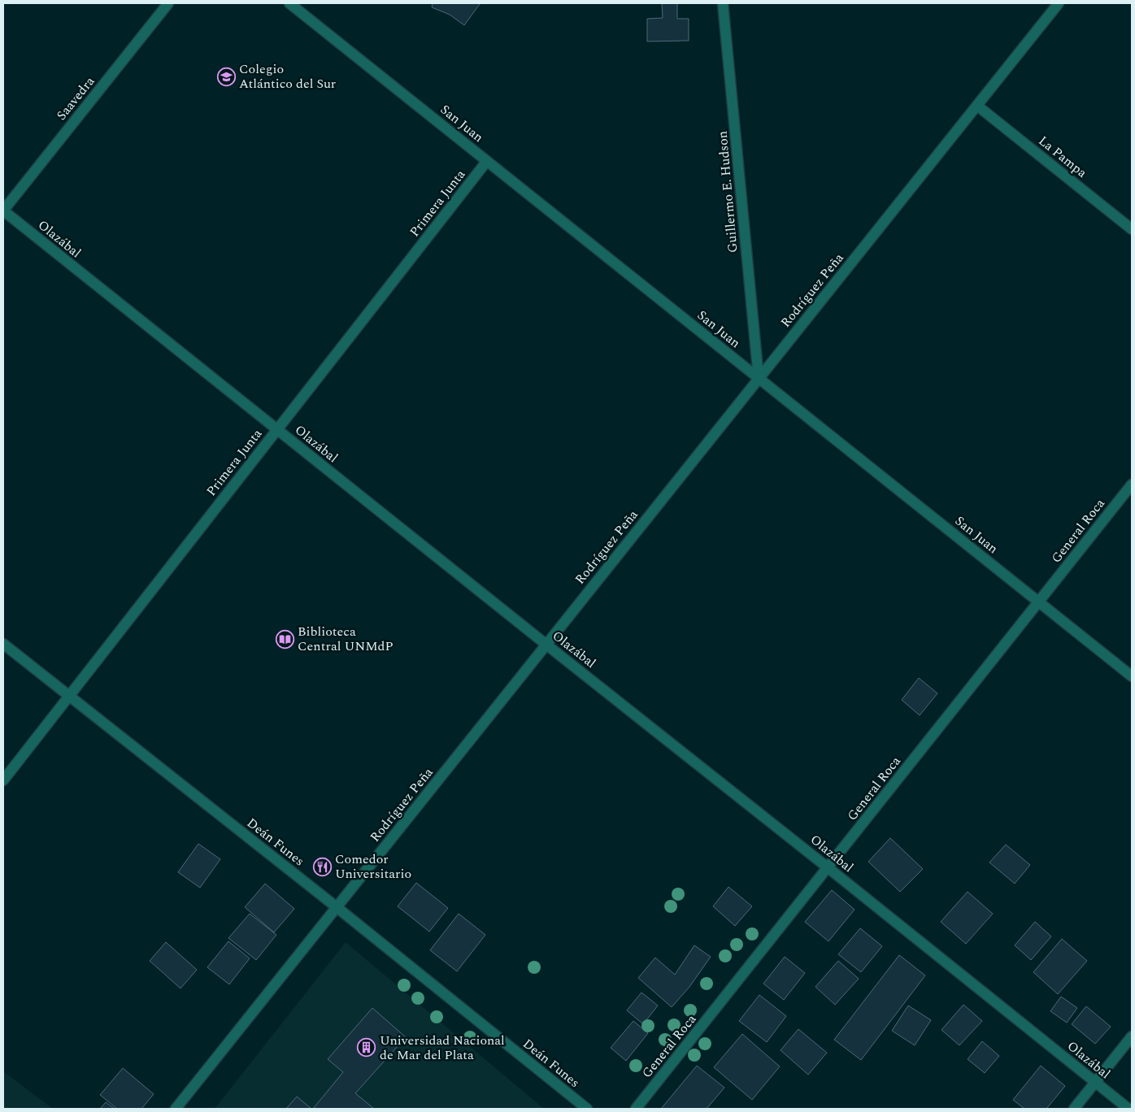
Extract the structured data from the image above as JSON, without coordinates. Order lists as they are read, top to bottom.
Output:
{
  "streets": {
    "street": [
      "Saavedra",
      "San Juan",
      "La Pampa",
      "Guillermo E. Hudson",
      "Primera Junta",
      "Olazábal",
      "Rodríguez Peña",
      "General Roca",
      "Deán Funes"
    ]
  },
  "crossings": [
    ["Saavedra", "Olazábal"],
    ["San Juan", "Guillermo E. Hudson"],
    ["San Juan", "Primera Junta"],
    ["San Juan", "Rodríguez Peña"],
    ["San Juan", "General Roca"],
    ["La Pampa", "Rodríguez Peña"],
    ["Guillermo E. Hudson", "Rodríguez Peña"],
    ["Primera Junta", "Olazábal"],
    ["Primera Junta", "Deán Funes"],
    ["Olazábal", "Rodríguez Peña"],
    ["Olazábal", "General Roca"],
    ["Rodríguez Peña", "Deán Funes"]
  ],
  "places": {
    "school or university": ["Colegio Atlántico del Sur"],
    "library": ["Biblioteca Central UNMdP"],
    "restaurant": ["Comedor Universitario"],
    "building": ["Universidad Nacional de Mar del Plata"]
  }
}
